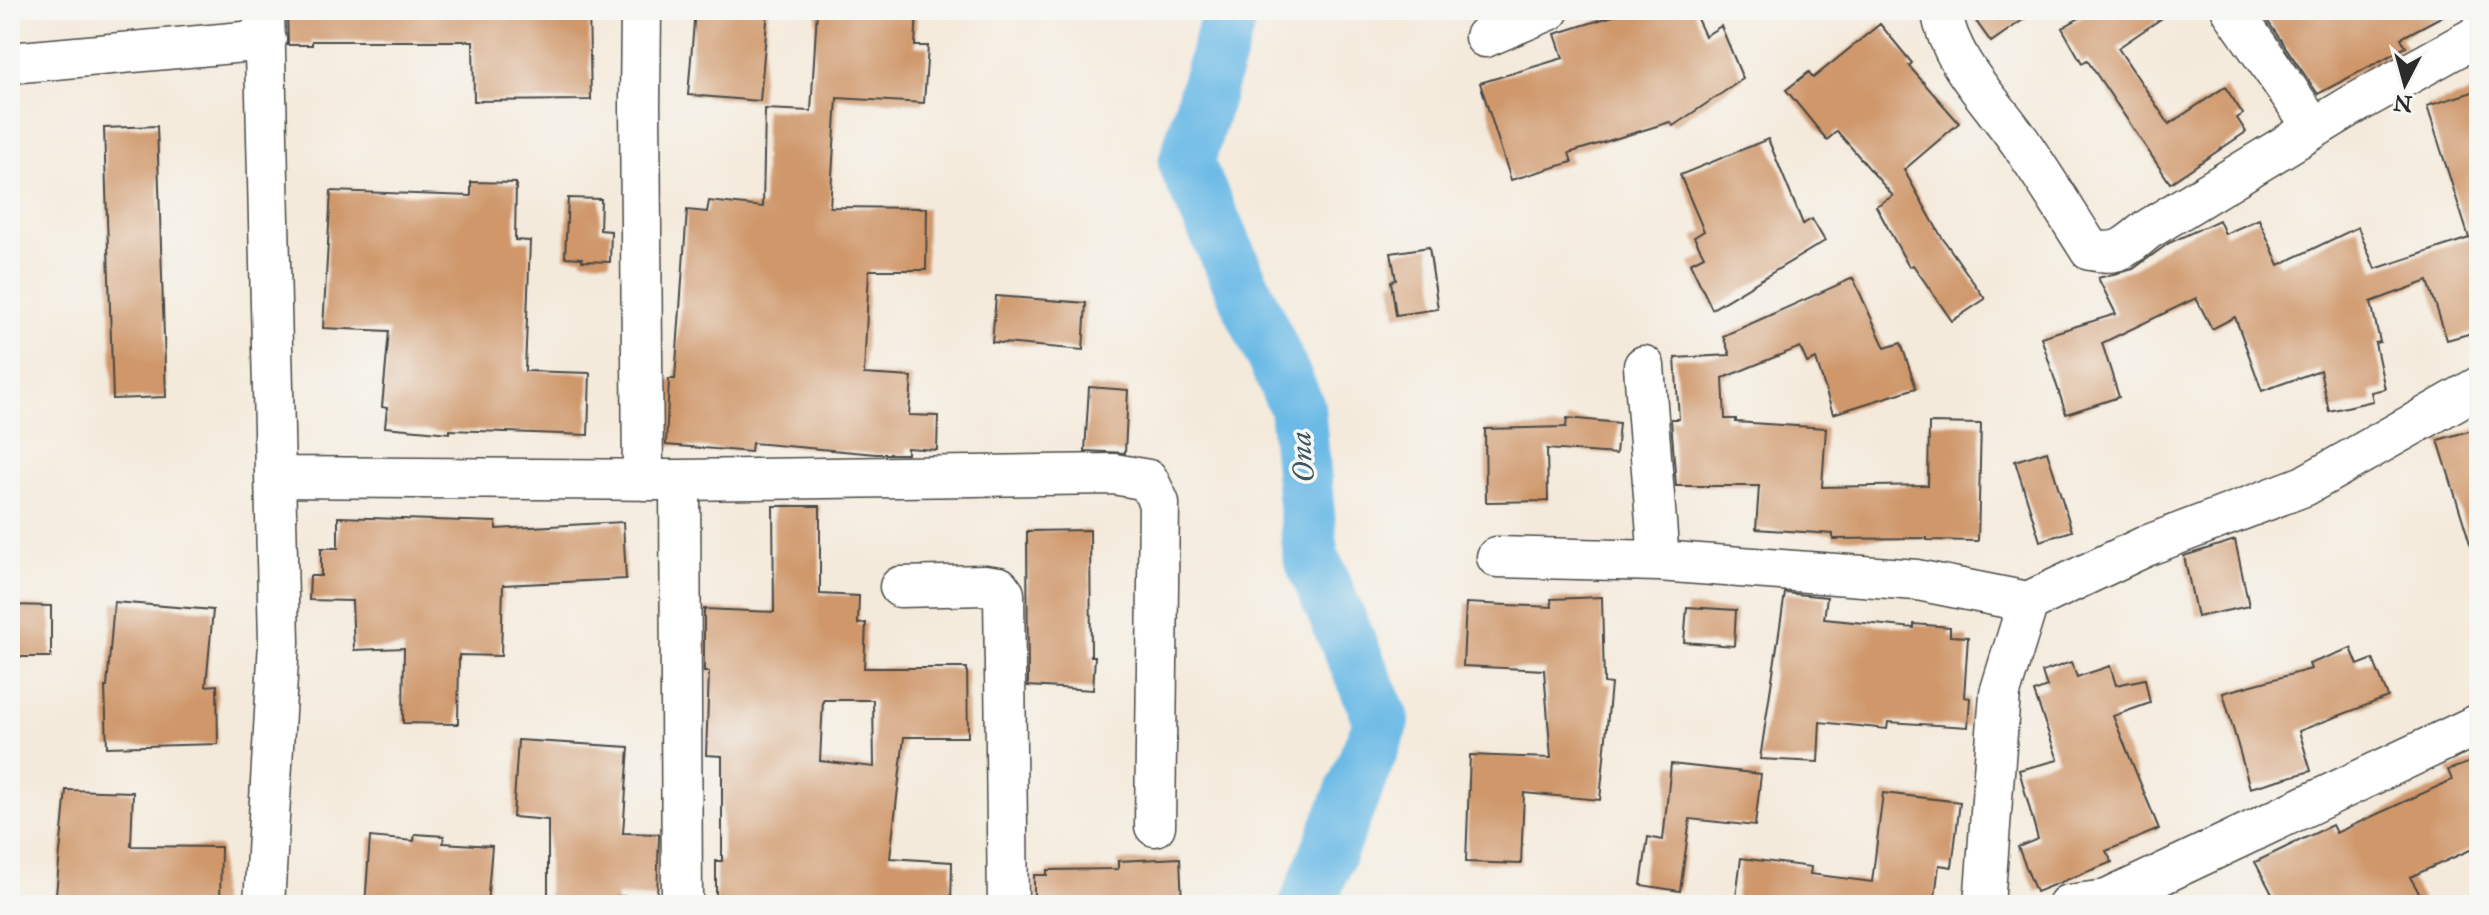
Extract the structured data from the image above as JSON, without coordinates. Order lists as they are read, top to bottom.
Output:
{
  "water": ["Ona"],
  "north": "bottom"
}
